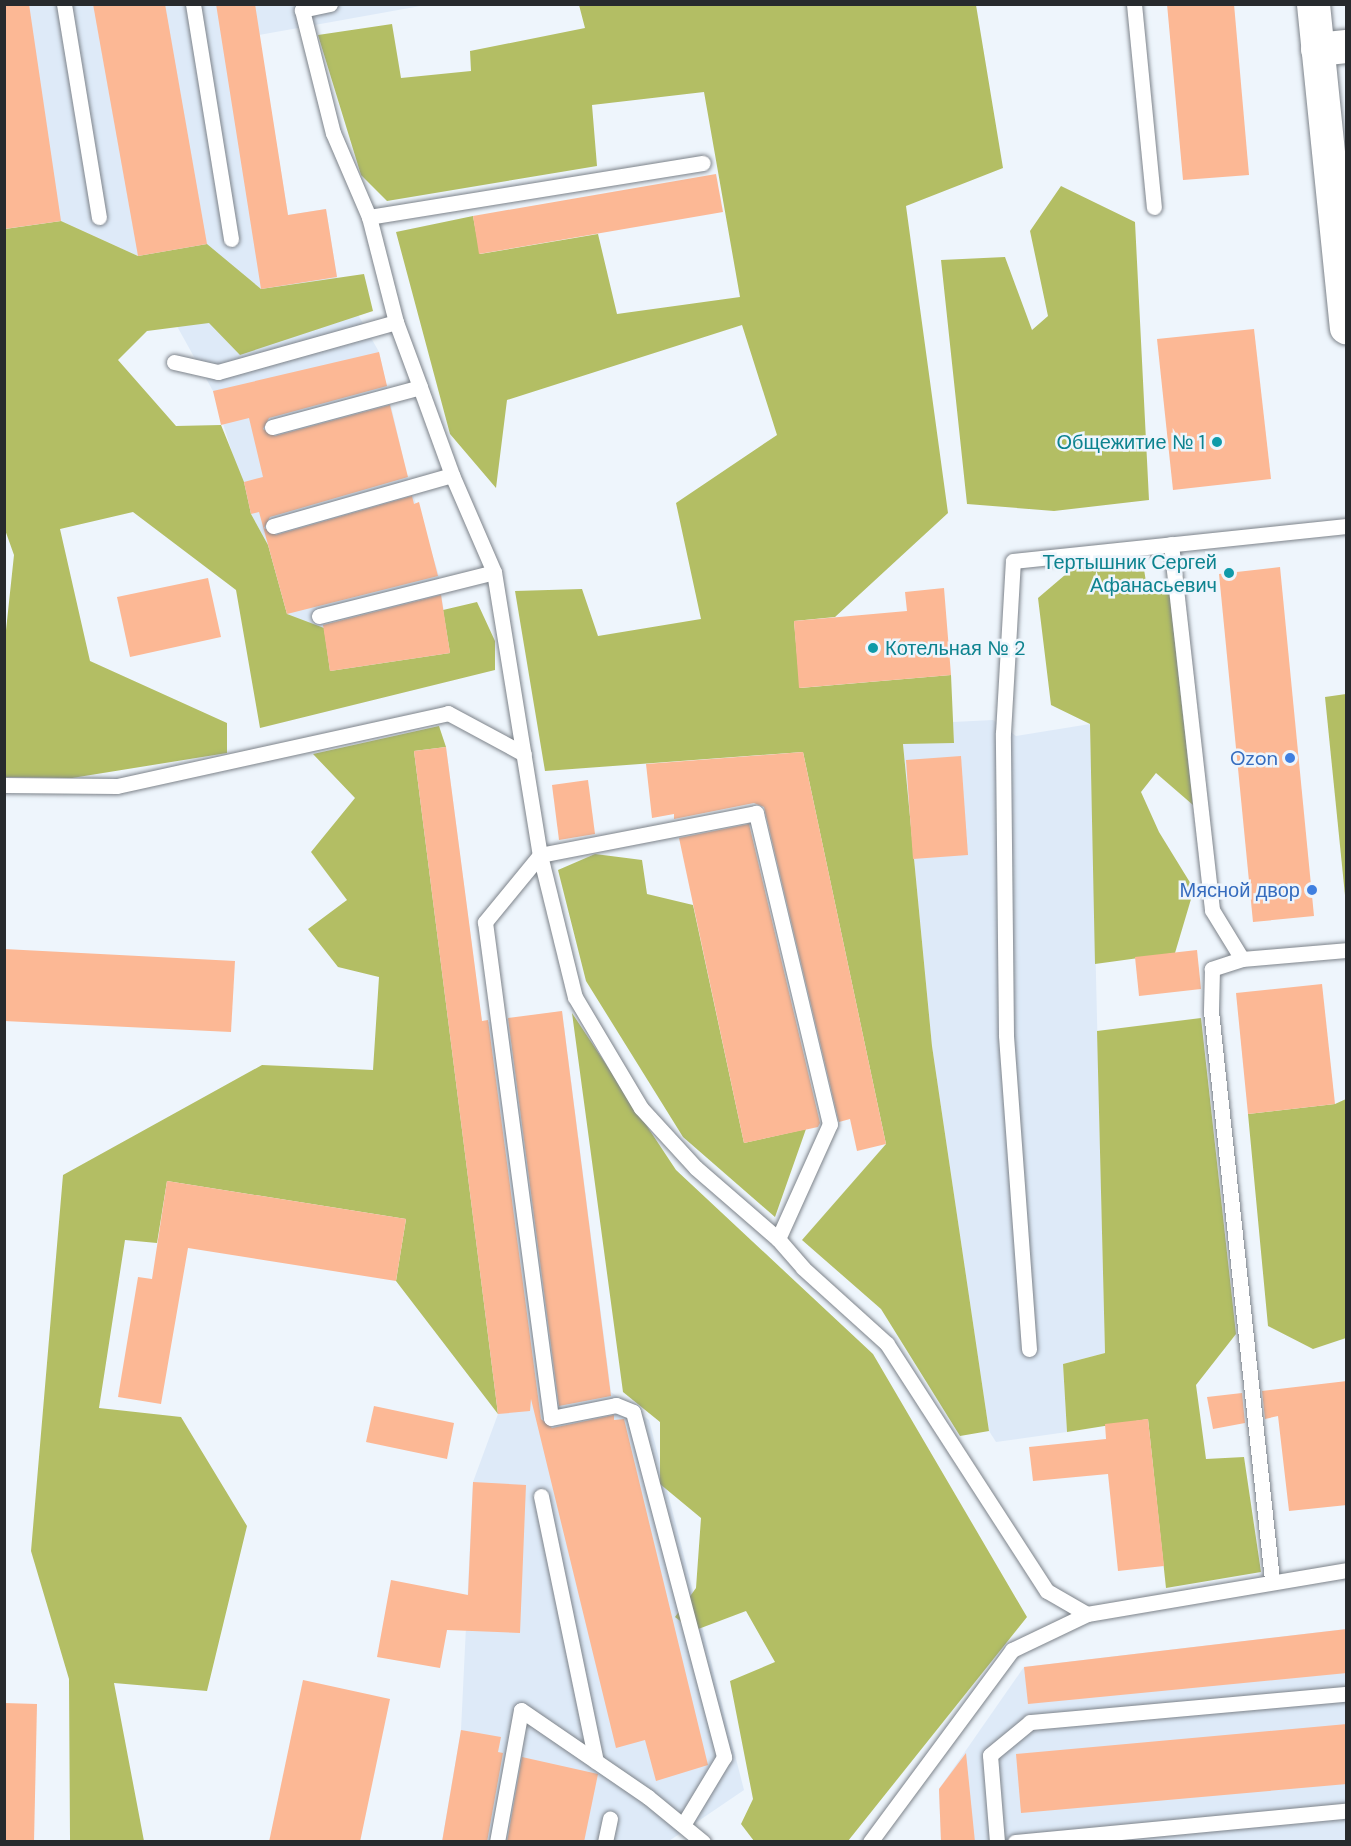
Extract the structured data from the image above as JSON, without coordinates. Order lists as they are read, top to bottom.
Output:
{
  "places": [
    "Общежитие № 1",
    "Тертышник Сергей Афанасьевич",
    "Котельная № 2",
    "Ozon",
    "Мясной двор"
  ]
}
